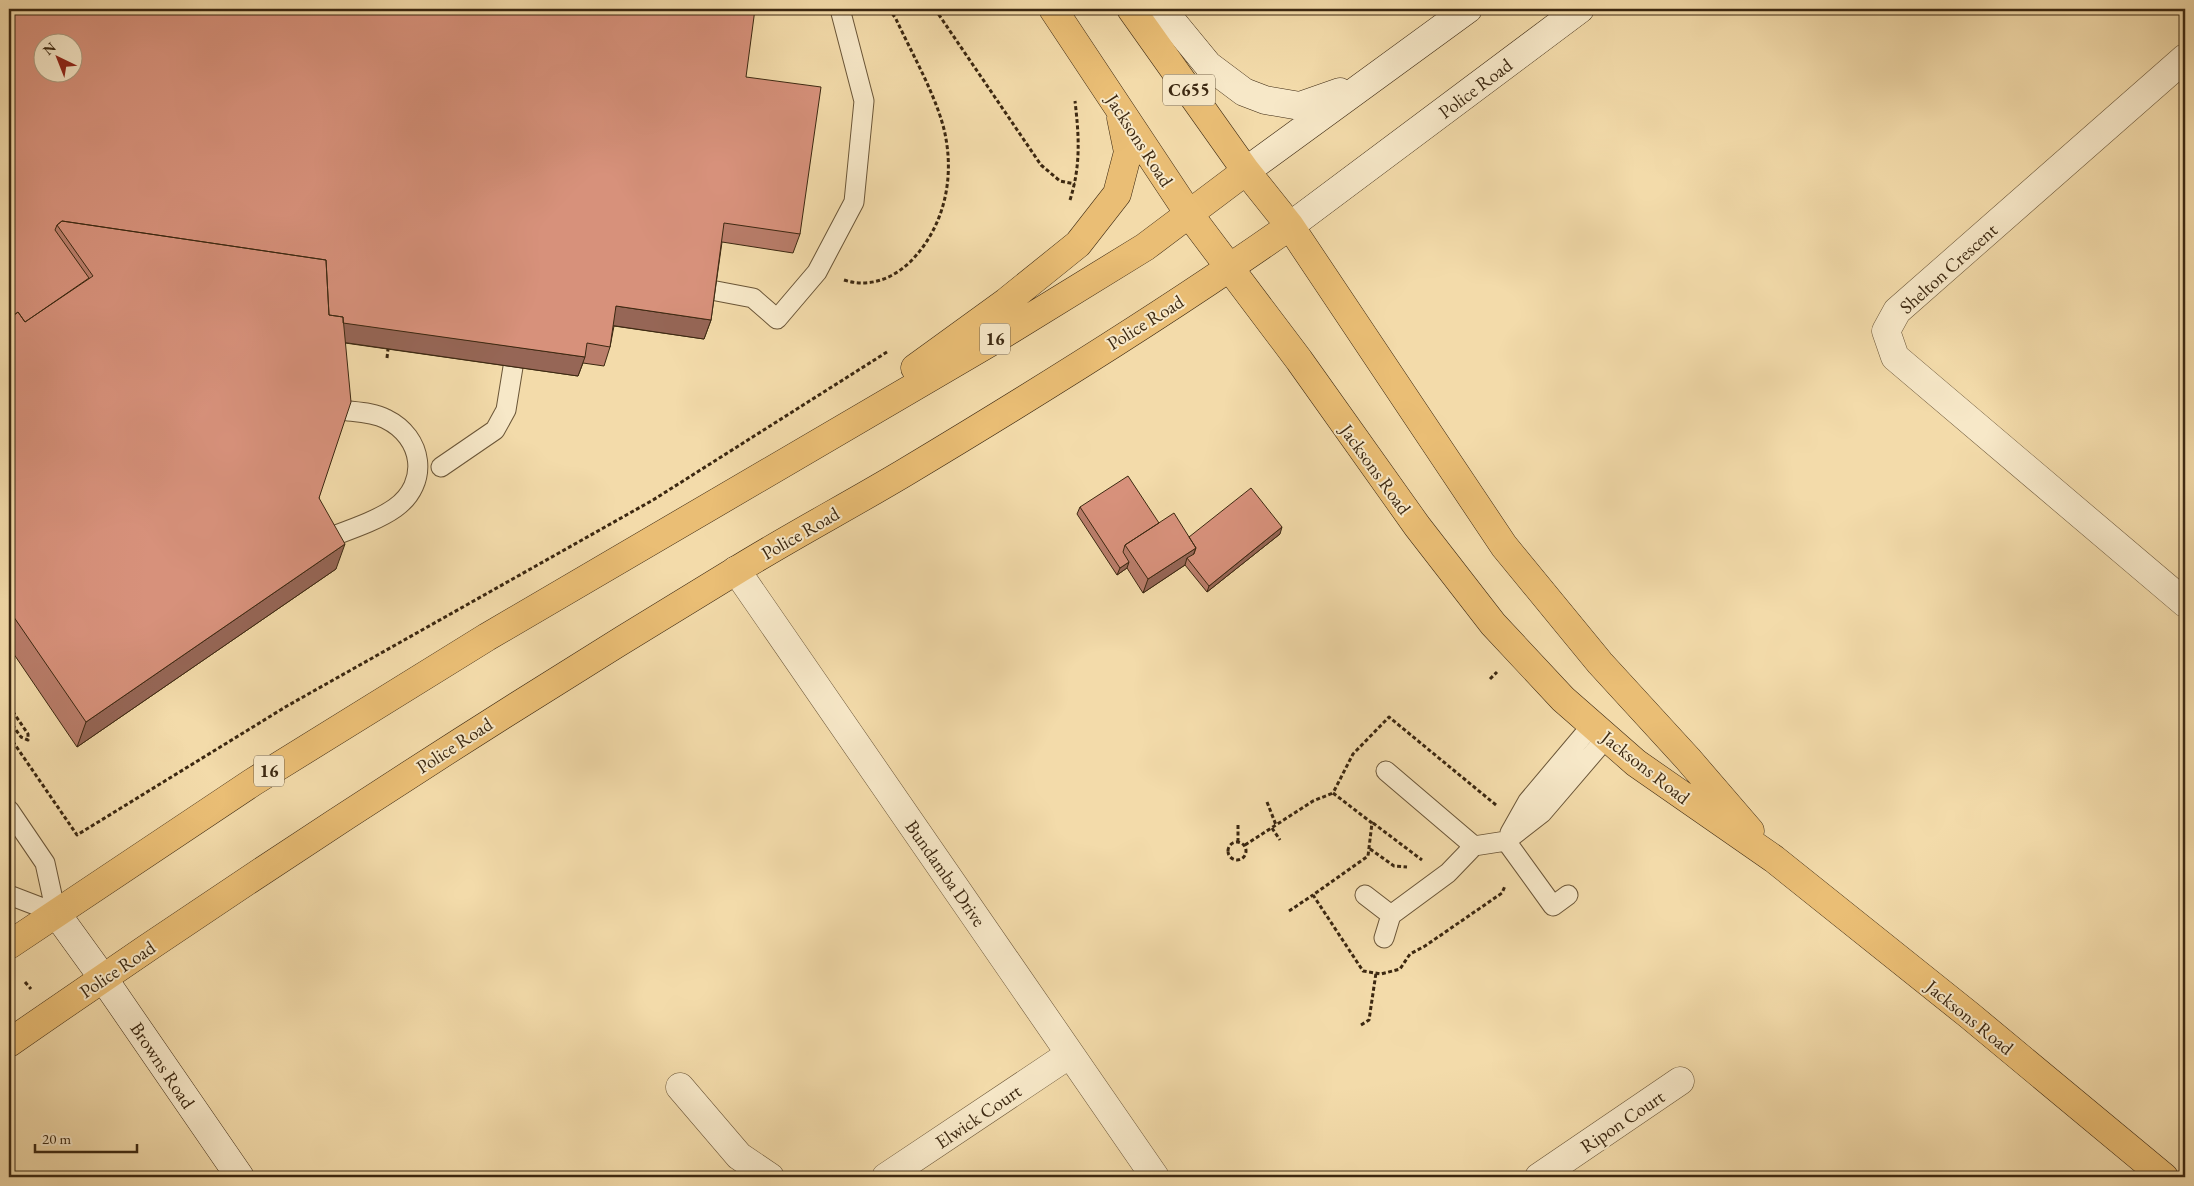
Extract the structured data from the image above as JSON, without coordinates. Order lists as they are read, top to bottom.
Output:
{
  "streets": {
    "main road": [
      "Police Road",
      "C655",
      "Jacksons Road",
      "16"
    ],
    "street": [
      "Shelton Crescent",
      "Bundamba Drive",
      "Browns Road",
      "Elwick Court",
      "Ripon Court"
    ]
  },
  "crossings": [
    ["Police Road", "Jacksons Road"],
    ["Police Road", "Bundamba Drive"],
    ["Police Road", "Browns Road"],
    ["Jacksons Road", "16"],
    ["16", "Browns Road"],
    ["Bundamba Drive", "Elwick Court"]
  ],
  "scale_bar": "20 m",
  "north": "top left"
}
